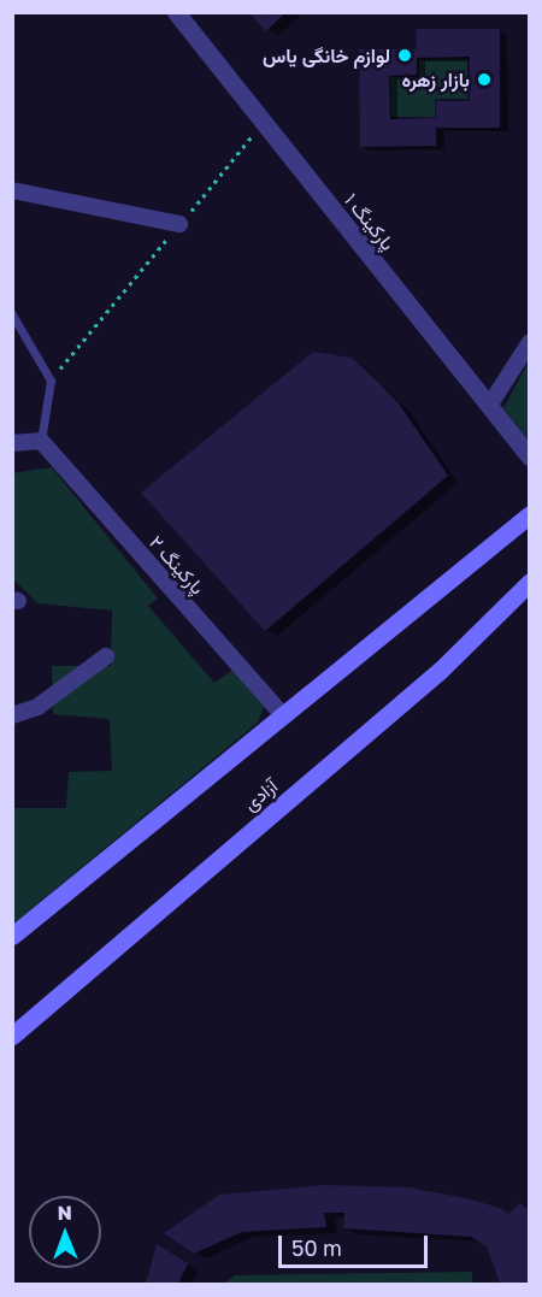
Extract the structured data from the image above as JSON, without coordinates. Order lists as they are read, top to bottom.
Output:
{
  "streets": {
    "main road": ["آزادی"],
    "street": ["پارکینگ ۱", "پارکینگ ۲"]
  },
  "places": ["لوازم خانگی یاس", "بازار زهره"],
  "scale_bar": "50 m",
  "north": "top"
}
